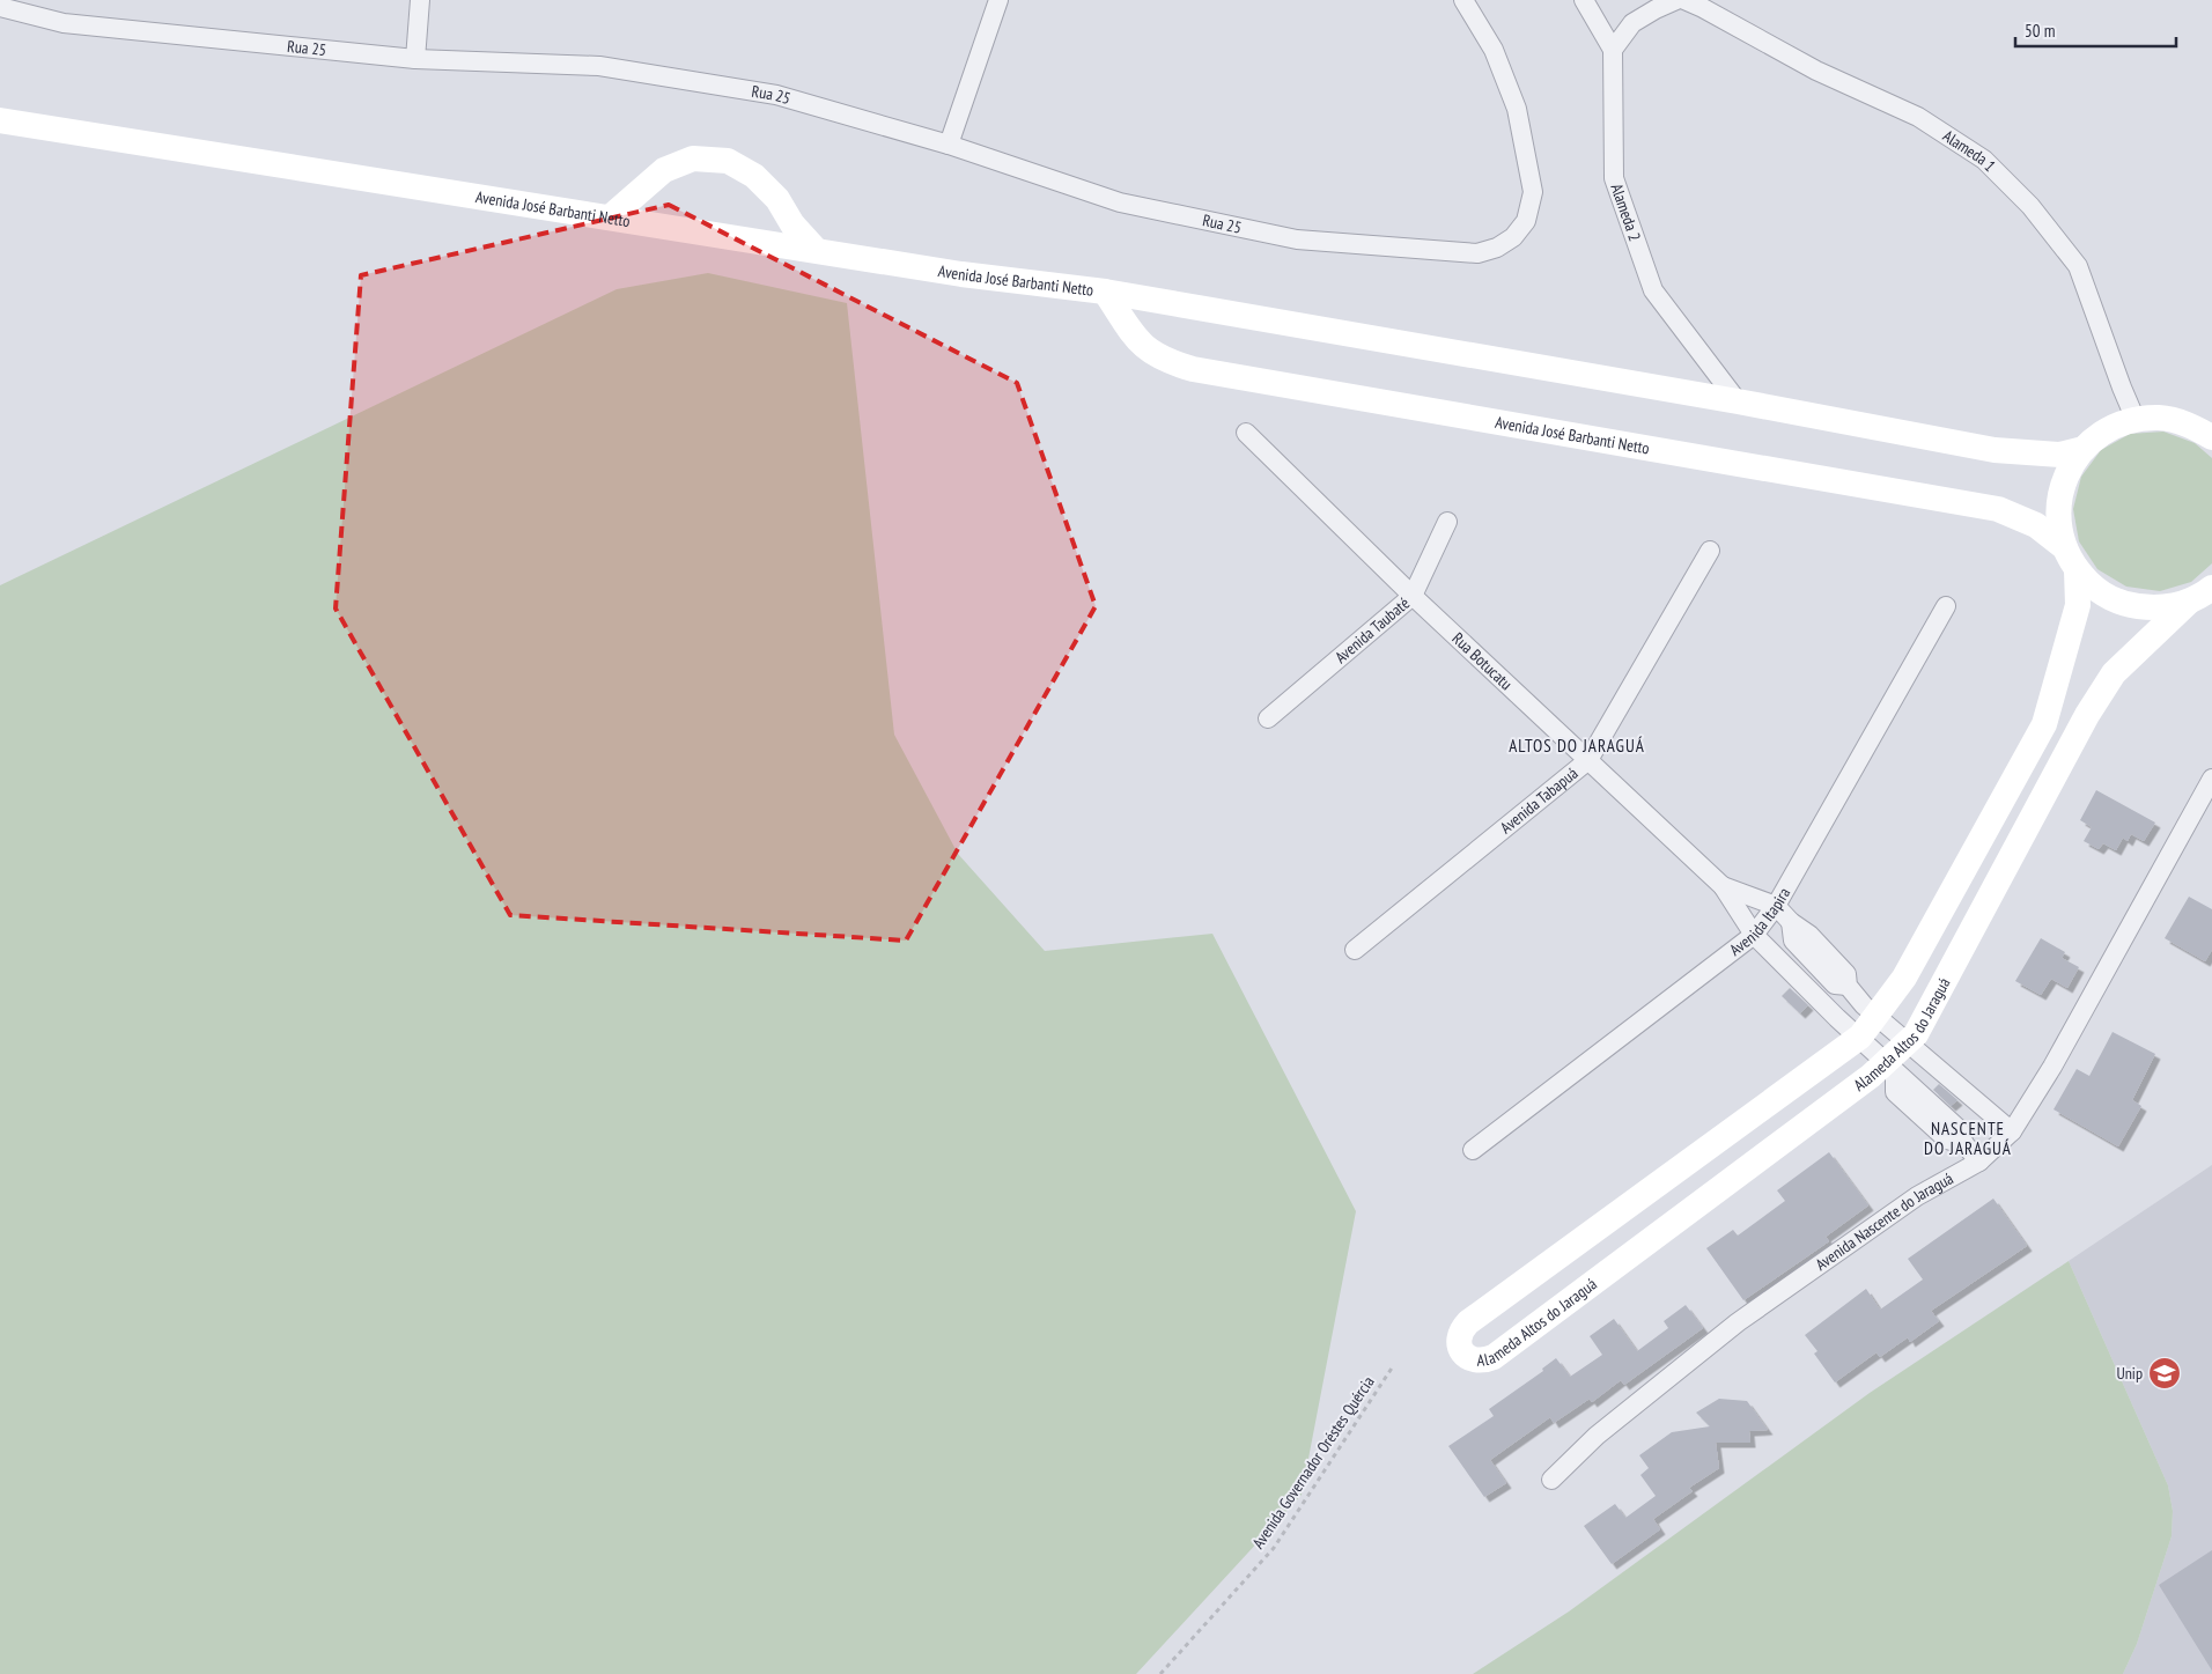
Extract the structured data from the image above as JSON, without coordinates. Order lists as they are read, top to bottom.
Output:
{
  "streets": {
    "street": [
      "Rua 25",
      "Alameda 1",
      "Avenida José Barbanti Netto",
      "Alameda 2",
      "Avenida Taubaté",
      "Rua Botucatu",
      "Avenida Tabapuá",
      "Avenida Itapira",
      "Alameda Altos do Jaraguá",
      "Avenida Nascente do Jaraguá"
    ],
    "path": ["Avenida Governador Oréstes Quércia"]
  },
  "crossings": [
    ["Avenida José Barbanti Netto", "Alameda 2"],
    ["Avenida Taubaté", "Rua Botucatu"],
    ["Rua Botucatu", "Avenida Tabapuá"],
    ["Rua Botucatu", "Avenida Itapira"],
    ["Rua Botucatu", "Alameda Altos do Jaraguá"]
  ],
  "districts": ["ALTOS DO JARAGUÁ", "NASCENTE DO JARAGUÁ"],
  "places": {
    "school or university": ["Unip"]
  },
  "scale_bar": "50 m"
}
